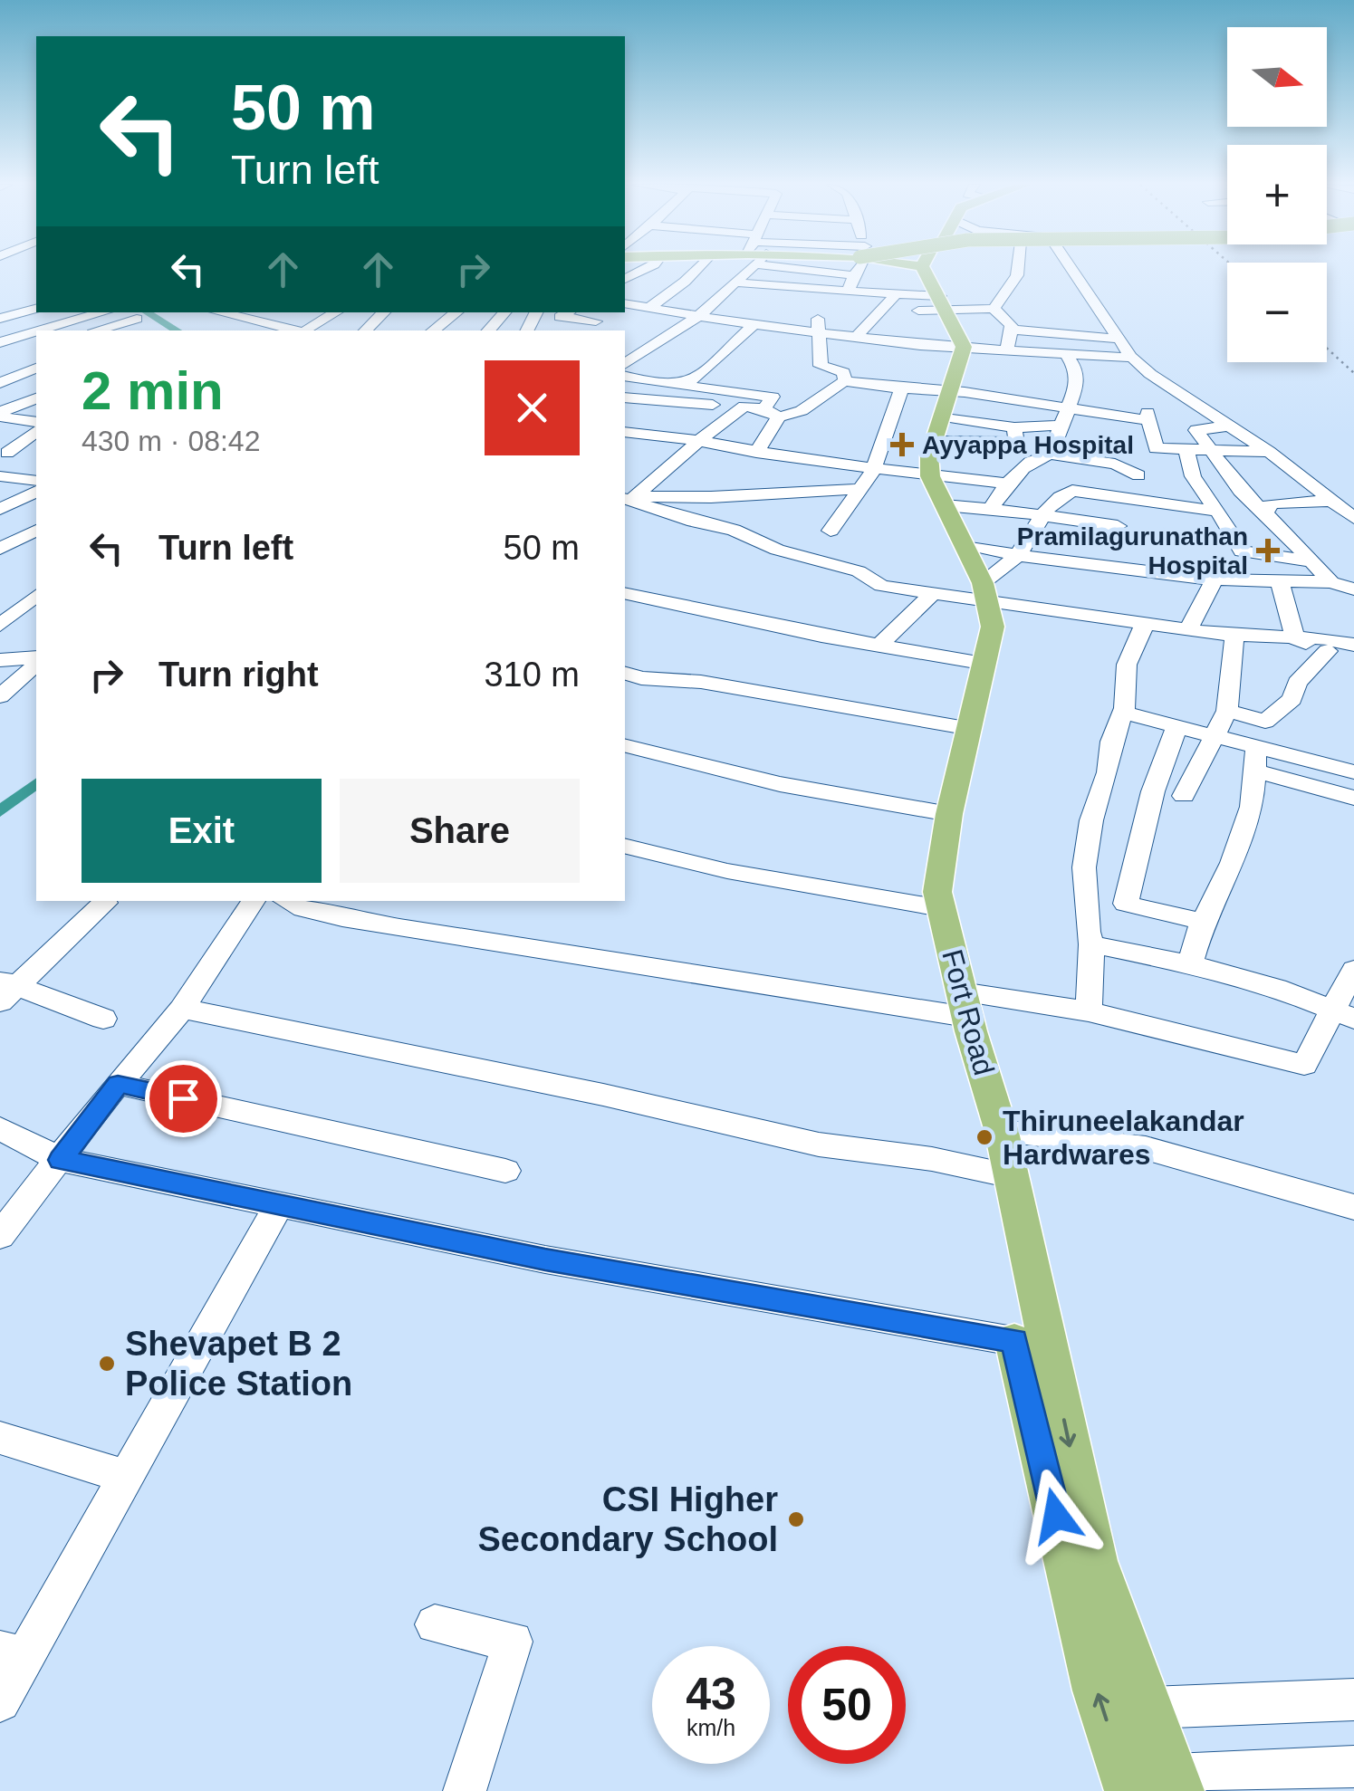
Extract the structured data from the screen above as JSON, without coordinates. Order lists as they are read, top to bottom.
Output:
{
  "streets": {
    "main road": ["Fort Road"]
  },
  "places": {
    "health": ["Ayyappa Hospital", "Pramilagurunathan Hospital"],
    "other": ["Thiruneelakandar Hardwares", "Shevapet B 2 Police Station", "CSI Higher Secondary School"]
  },
  "north": "right",
  "page": {
    "map_buttons": ["+", "−"],
    "turn": ["50 m", "Turn left"],
    "heading": ["2 min", "430 m · 08:42"],
    "list": [
      {
        "name": "Turn left",
        "value": "50 m"
      },
      {
        "name": "Turn right",
        "value": "310 m"
      }
    ],
    "buttons": ["Exit", "Share"],
    "speed": "43 km/h",
    "limit": "50"
  }
}
